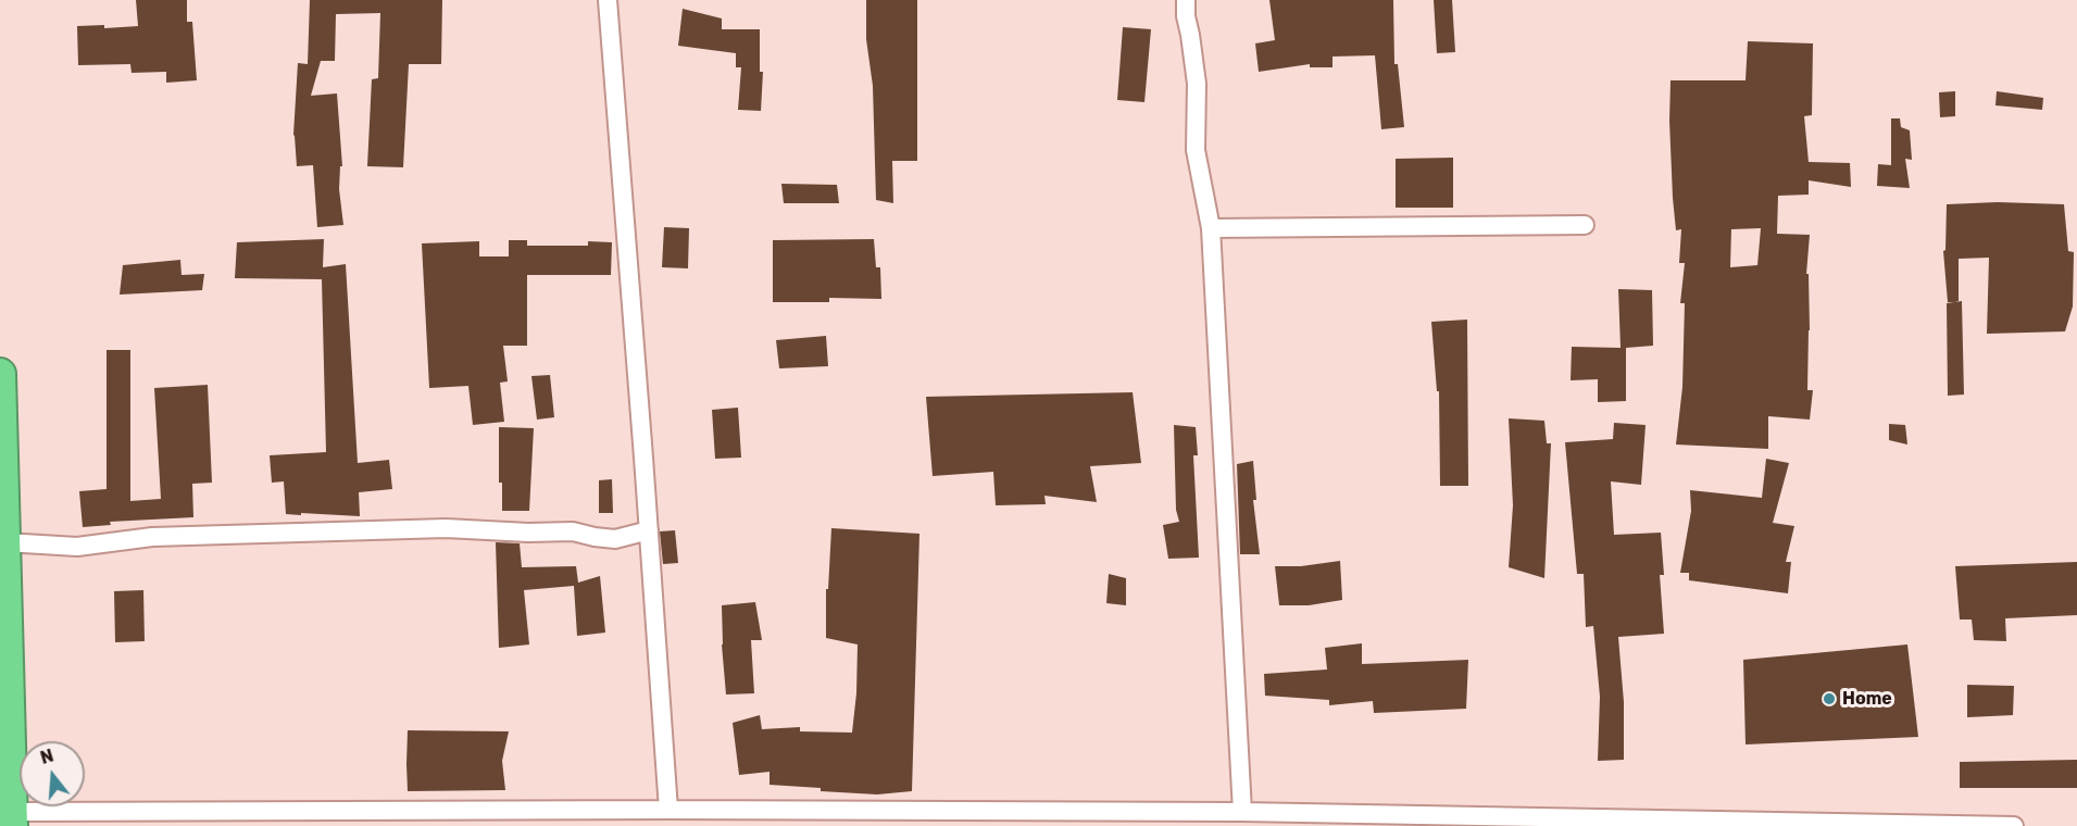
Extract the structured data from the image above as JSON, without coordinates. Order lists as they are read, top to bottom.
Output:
{
  "places": ["Home"],
  "north": "top"
}
